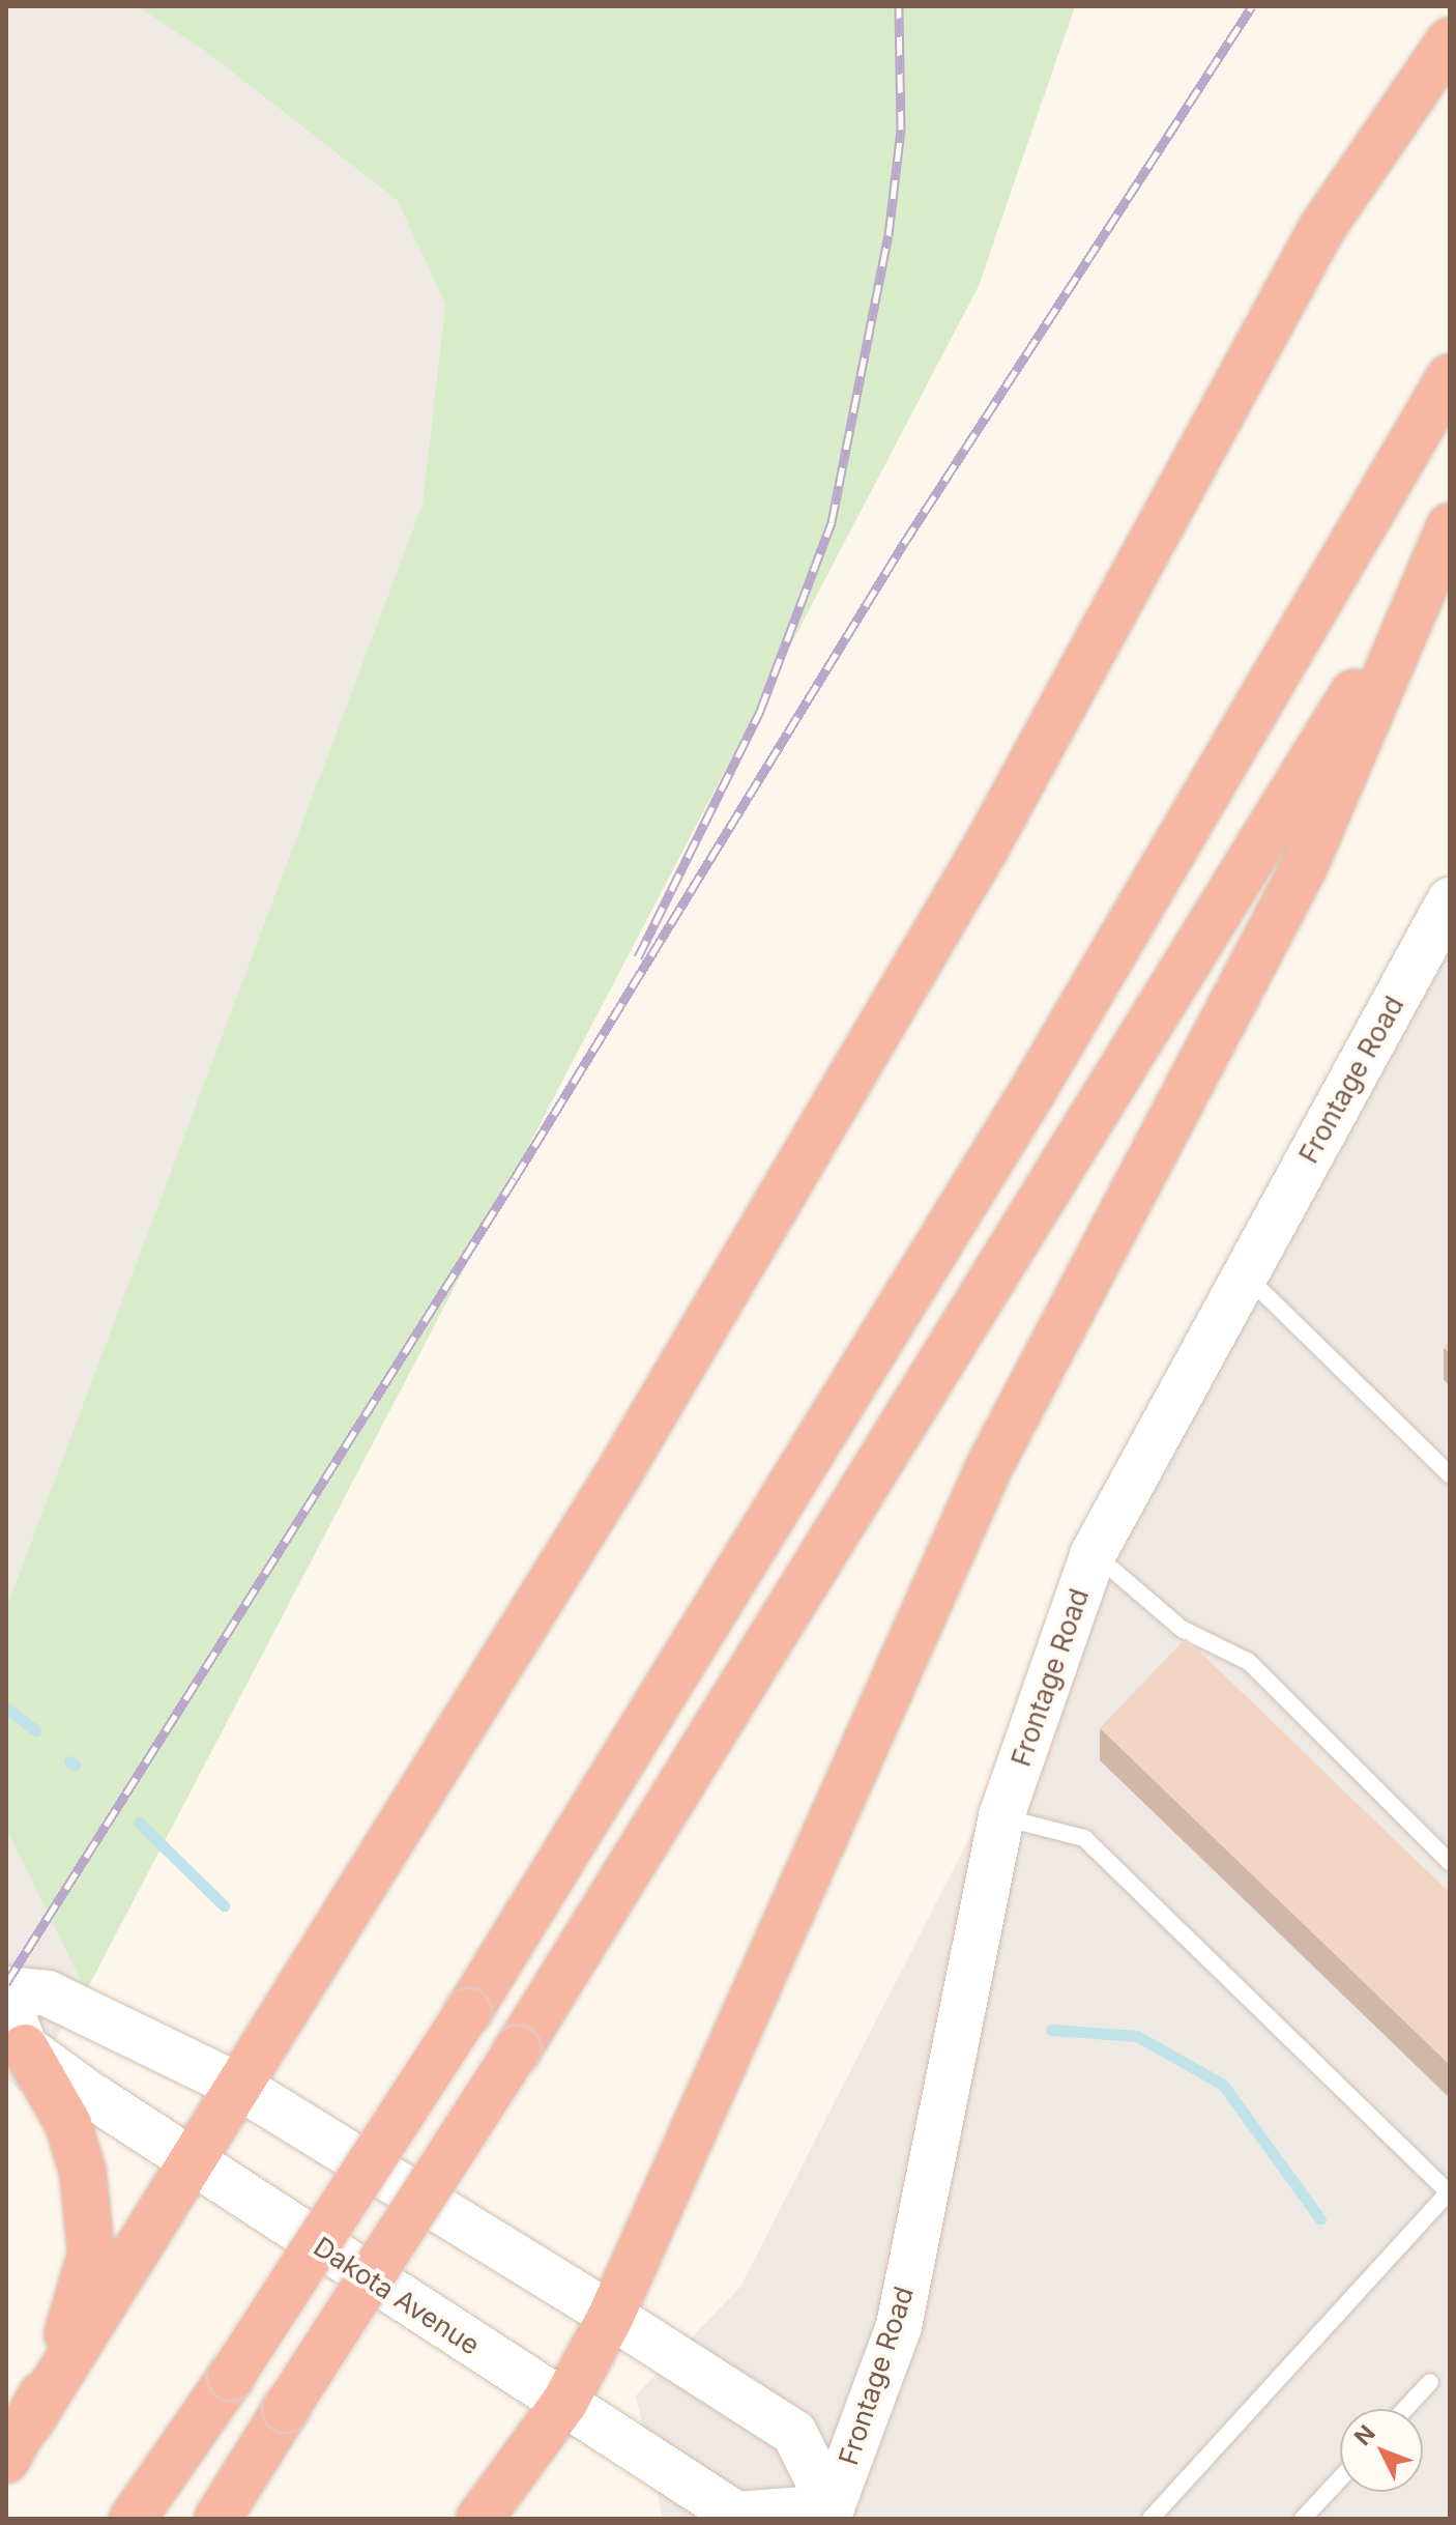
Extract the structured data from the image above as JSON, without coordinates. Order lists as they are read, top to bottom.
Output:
{
  "streets": {
    "street": ["Frontage Road", "Dakota Avenue"]
  },
  "crossings": [
    ["Frontage Road", "Dakota Avenue"]
  ],
  "north": "top left"
}
